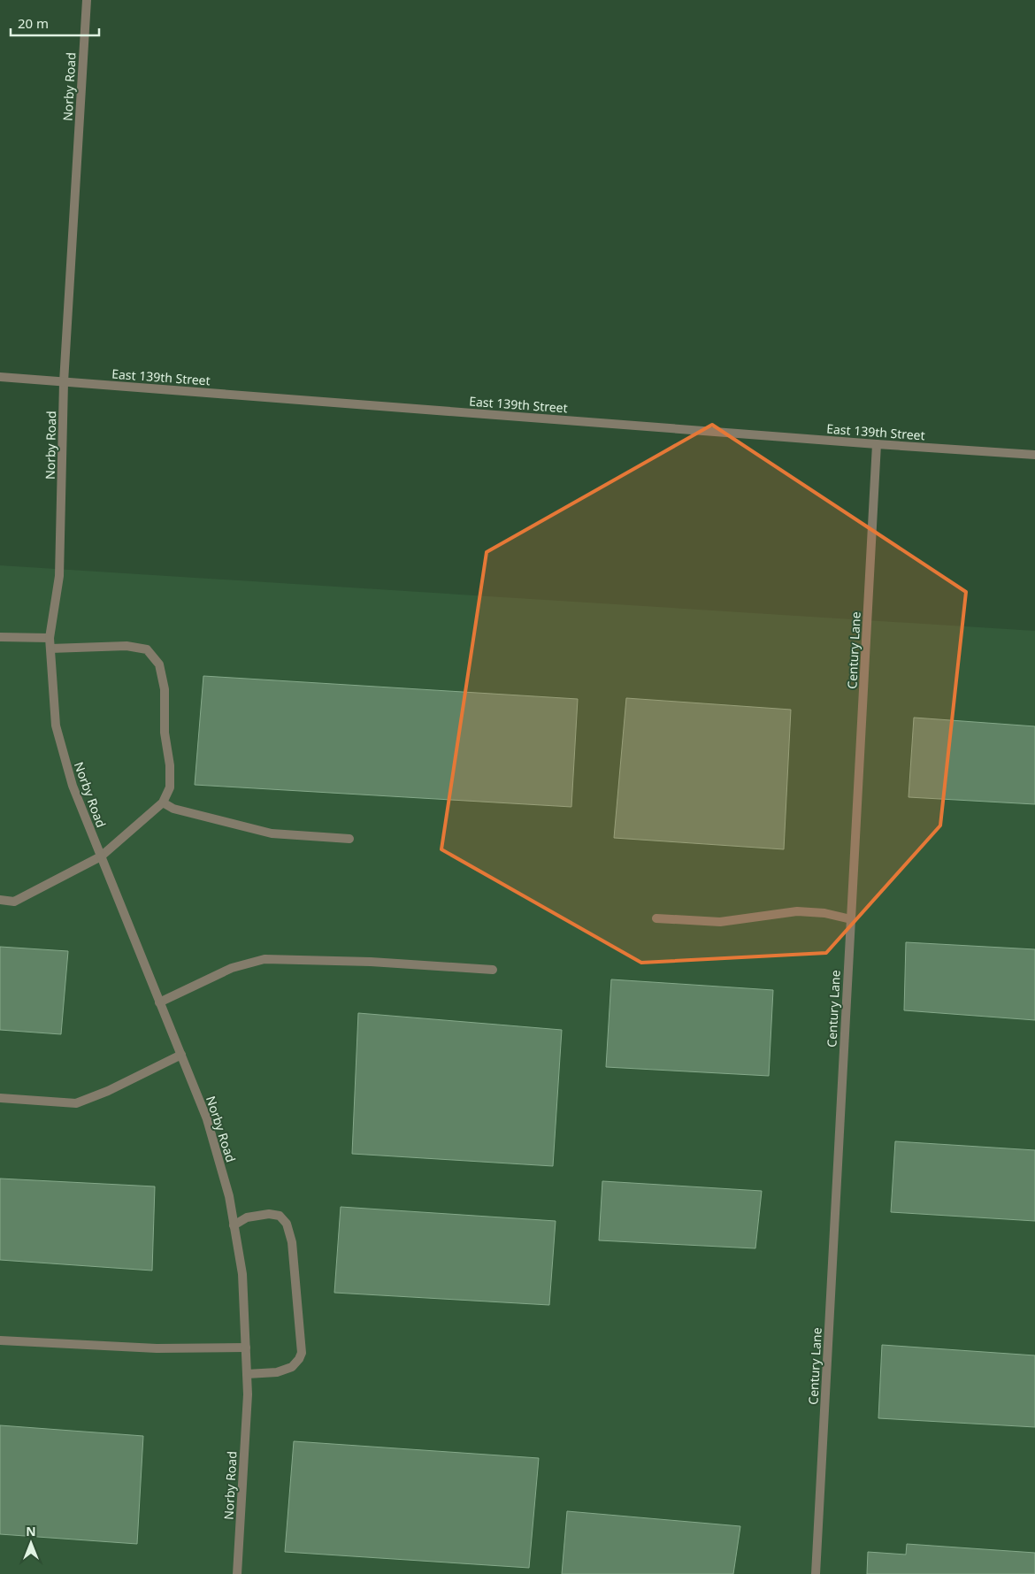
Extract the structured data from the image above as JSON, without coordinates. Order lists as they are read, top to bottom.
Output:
{
  "streets": {
    "street": ["Norby Road", "East 139th Street", "Century Lane"]
  },
  "crossings": [
    ["Norby Road", "East 139th Street"],
    ["East 139th Street", "Century Lane"]
  ],
  "scale_bar": "20 m",
  "north": "top"
}
